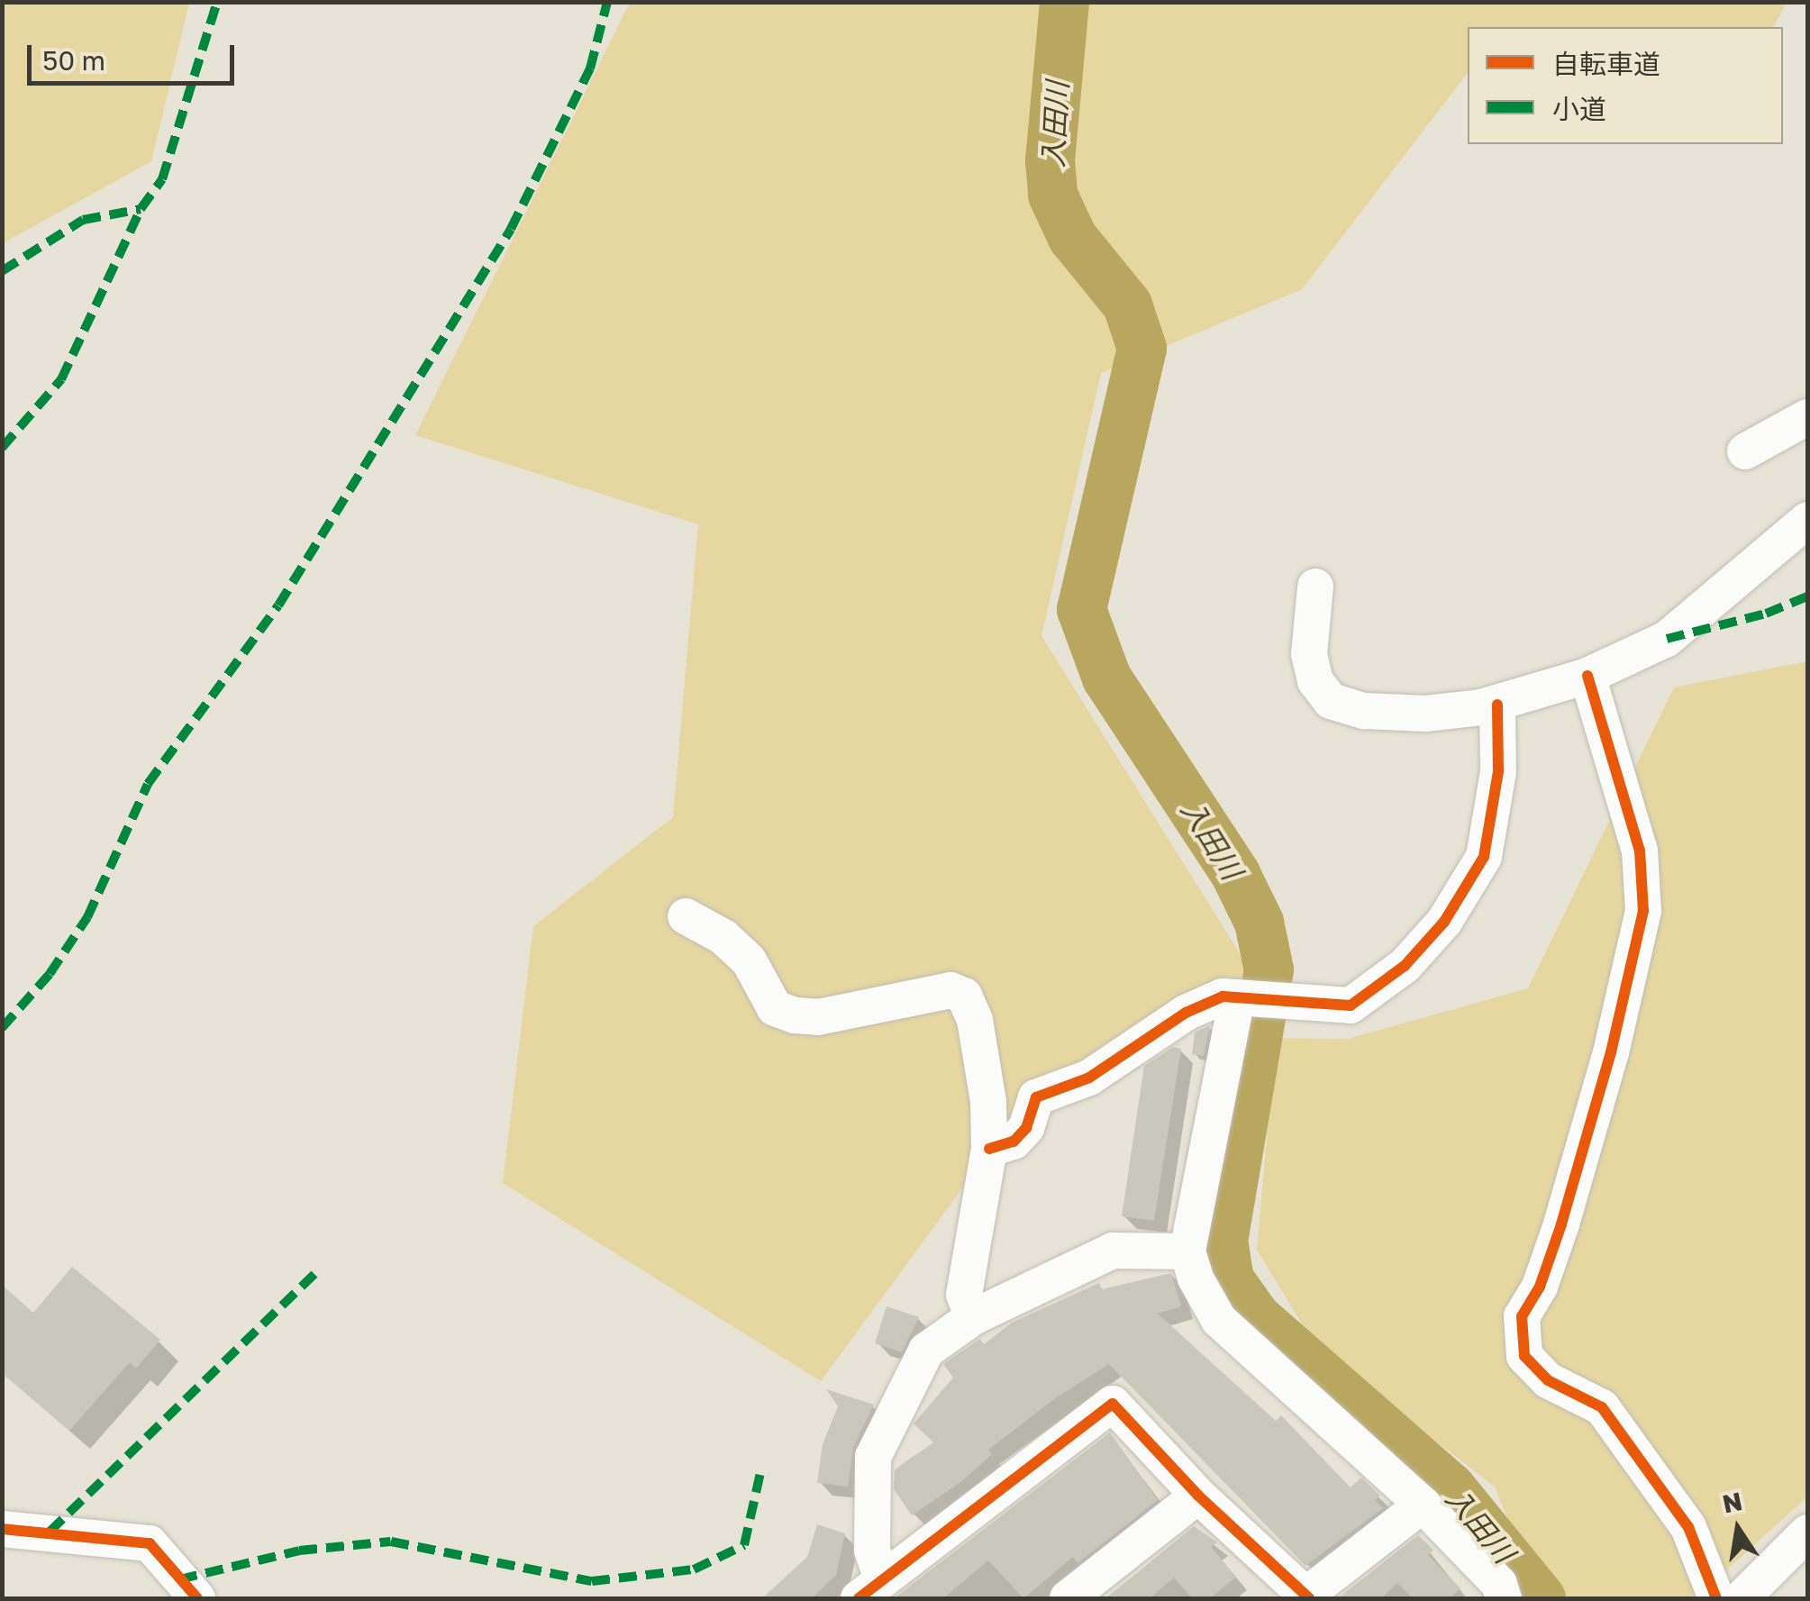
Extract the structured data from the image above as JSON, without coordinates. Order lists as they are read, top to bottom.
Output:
{
  "water": ["入田川"],
  "legend": ["自転車道", "小道"],
  "scale_bar": "50 m",
  "north": "top"
}
